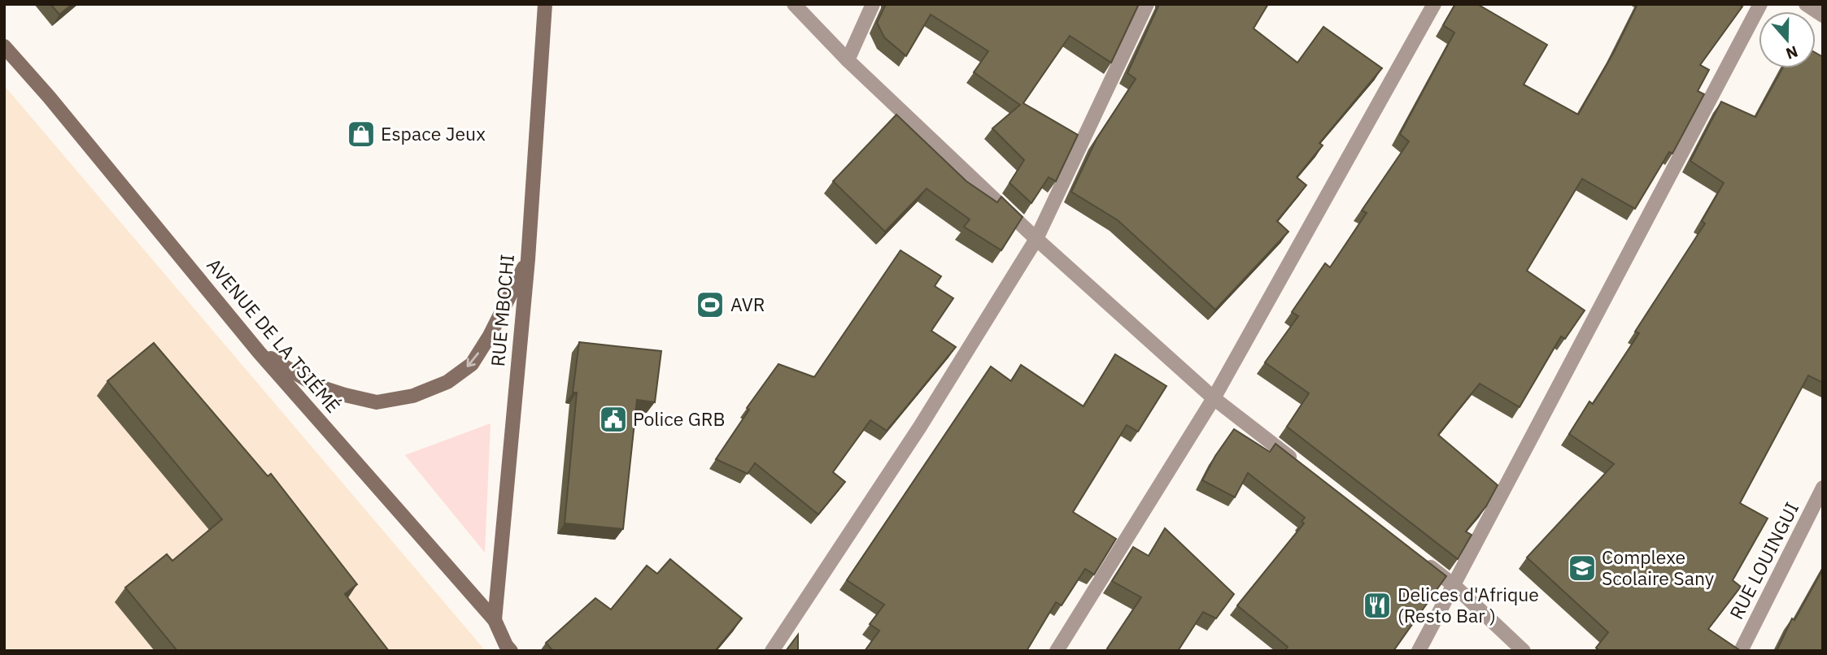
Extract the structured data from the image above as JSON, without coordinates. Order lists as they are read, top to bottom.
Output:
{
  "streets": {
    "main road": ["RUE MBOCHI", "AVENUE DE LA TSIÉMÉ"],
    "street": ["RUE LOUINGUI"]
  },
  "crossings": [
    ["RUE MBOCHI", "AVENUE DE LA TSIÉMÉ"]
  ],
  "places": {
    "shop": ["Espace Jeux"],
    "sports": ["AVR"],
    "public building": ["Police GRB"],
    "school or university": ["Complexe Scolaire Sany"],
    "restaurant": ["Delices d'Afrique (Resto Bar )"]
  },
  "north": "bottom"
}
